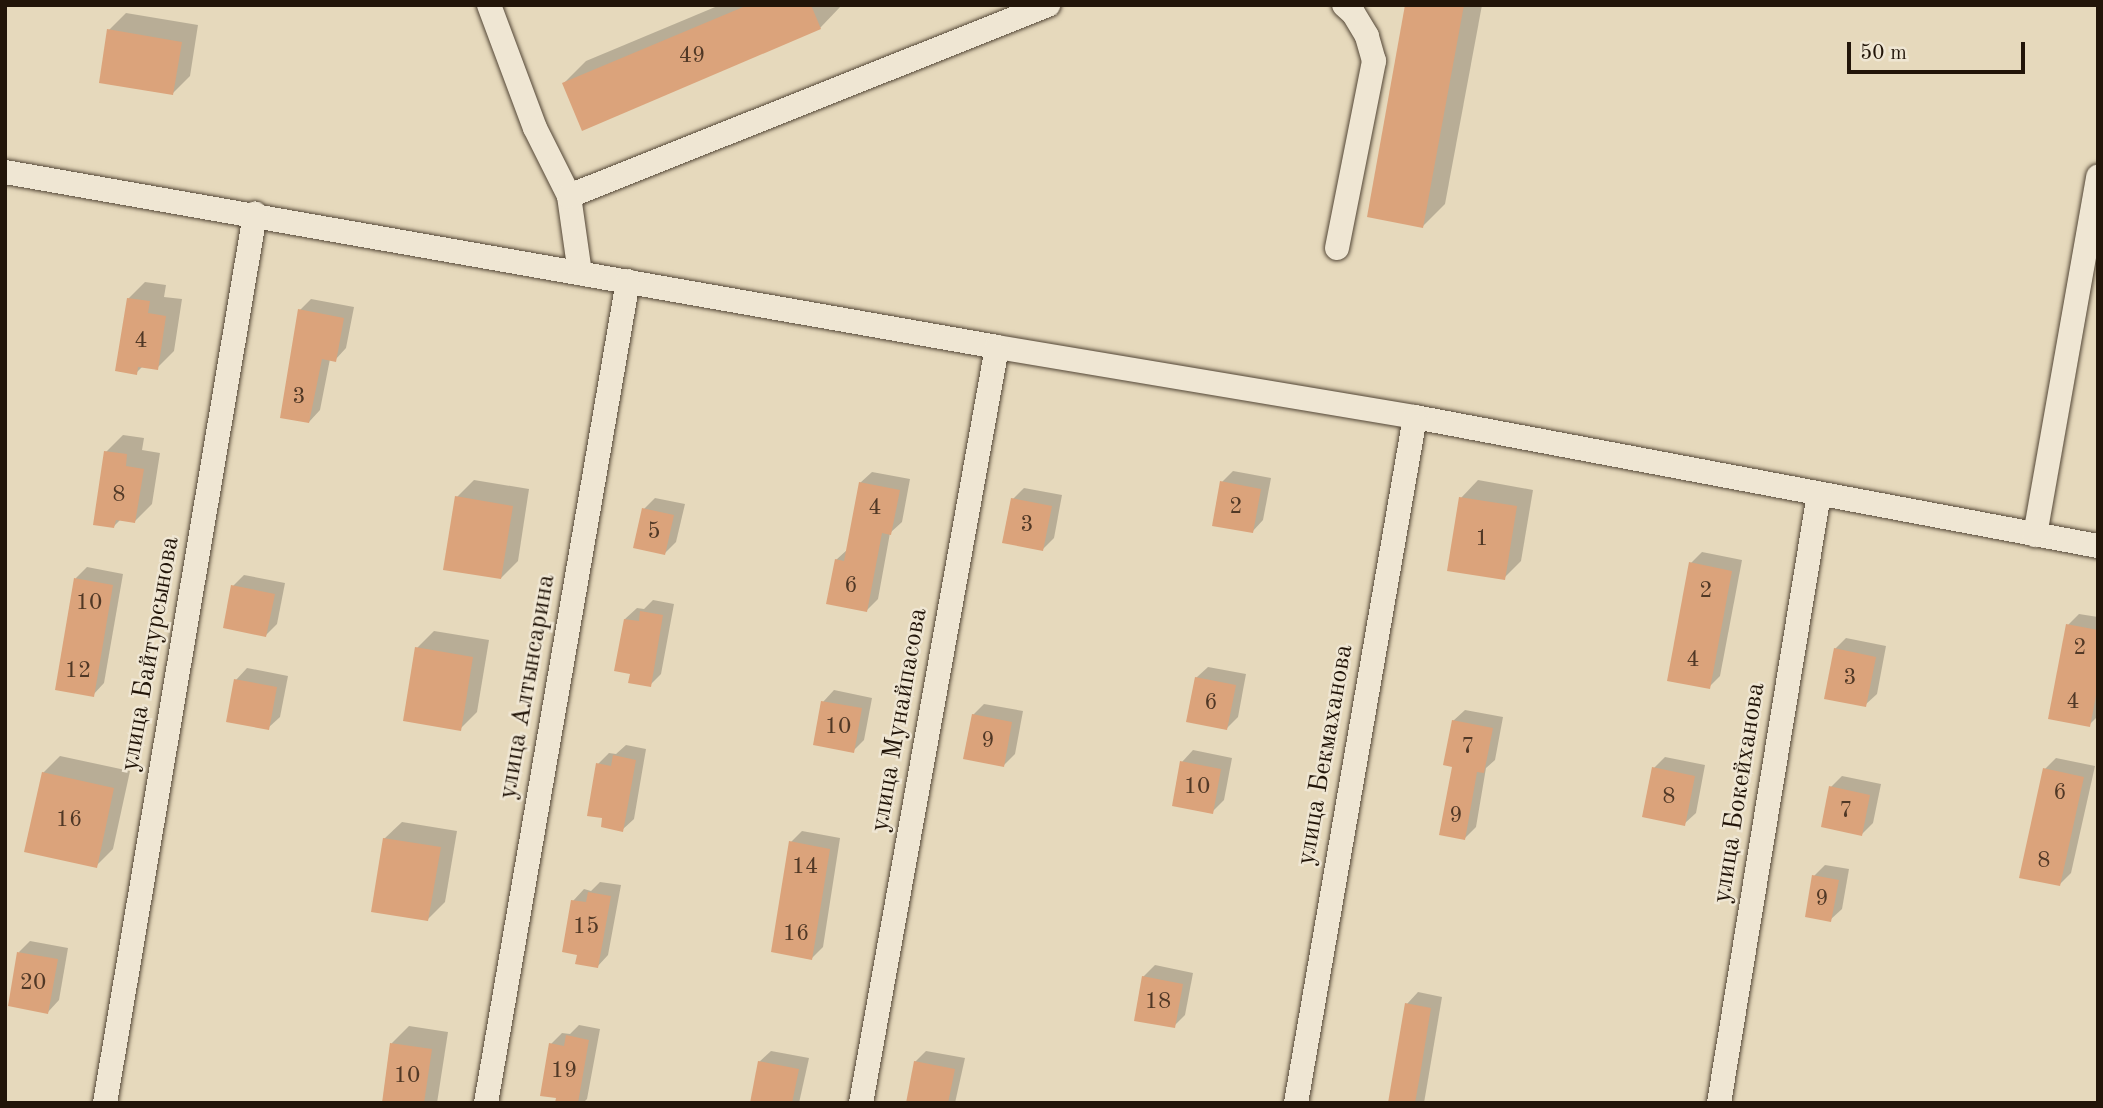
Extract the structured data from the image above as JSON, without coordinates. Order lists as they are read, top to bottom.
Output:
{
  "streets": {
    "street": [
      "улица Байтурсынова",
      "улица Алтынсарина",
      "улица Мунайпасова",
      "улица Бекмаханова",
      "улица Бокейханова"
    ]
  },
  "house_numbers": [
    "49",
    "4",
    "3",
    "8",
    "2",
    "4",
    "3",
    "5",
    "1",
    "6",
    "2",
    "10",
    "2",
    "4",
    "12",
    "3",
    "4",
    "6",
    "10",
    "9",
    "7",
    "10",
    "6",
    "8",
    "7",
    "9",
    "16",
    "8",
    "14",
    "9",
    "15",
    "16",
    "20",
    "18",
    "19",
    "10"
  ],
  "scale_bar": "50 m"
}
